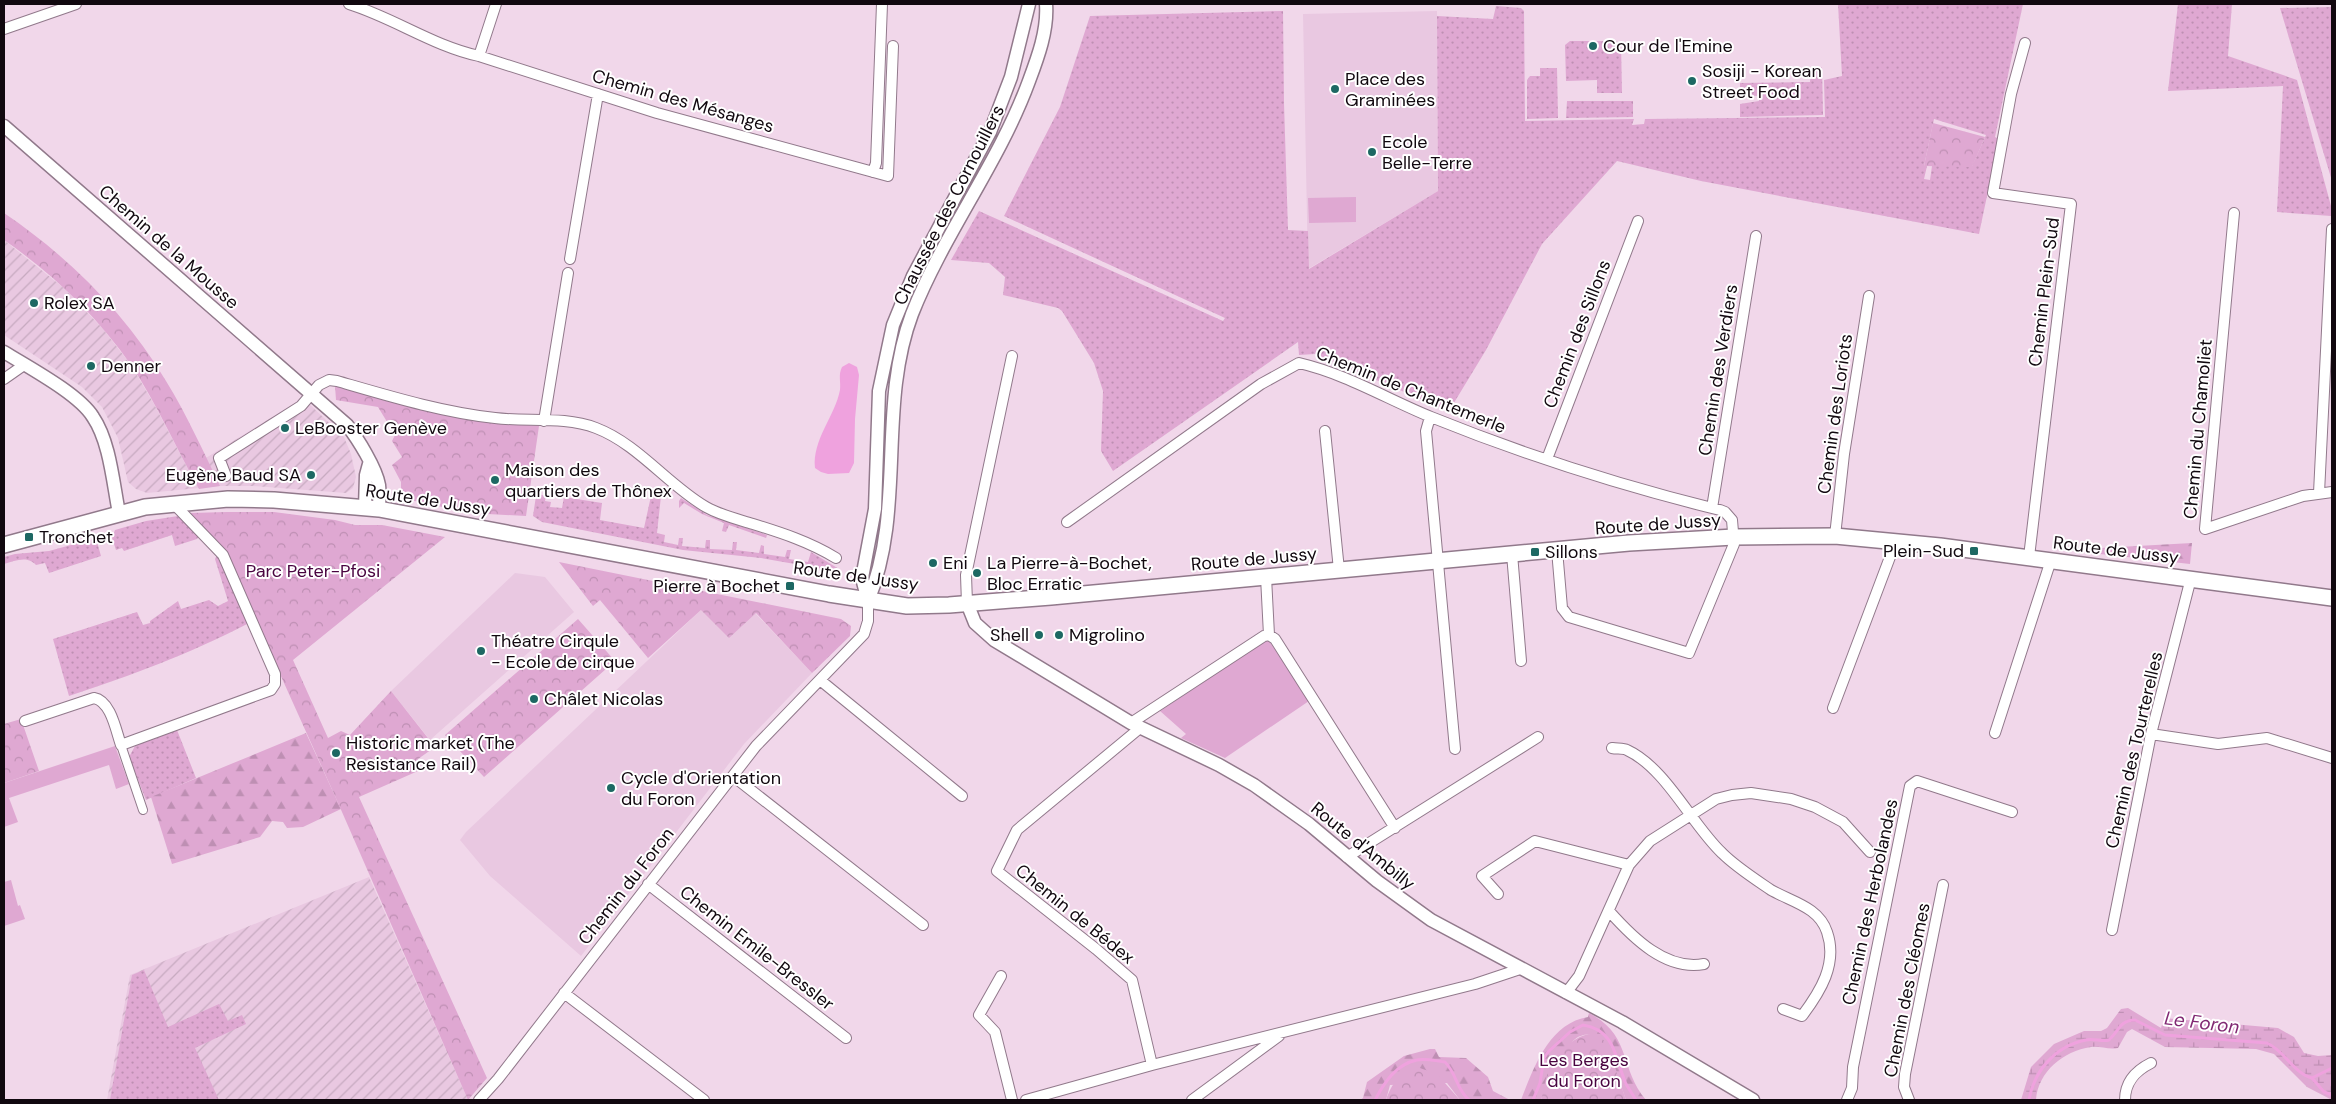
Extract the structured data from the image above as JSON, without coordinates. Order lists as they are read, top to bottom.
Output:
{
  "streets": {
    "main road": ["Route de Jussy"],
    "street": [
      "Chemin des Mésanges",
      "Chaussée des Cornouillers",
      "Chemin de la Mousse",
      "Chemin Plein-Sud",
      "Chemin des Sillons",
      "Chemin des Verdiers",
      "Chemin de Chantemerle",
      "Chemin des Loriots",
      "Chemin du Chamoliet",
      "Chemin des Tourterelles",
      "Route d'Ambilly",
      "Chemin du Foron",
      "Chemin des Herbolandes",
      "Chemin de Bédex",
      "Chemin Emile-Bressler",
      "Chemin des Cléomes"
    ]
  },
  "crossings": [
    ["Chaussée des Cornouillers", "Route de Jussy"],
    ["Chaussée des Cornouillers", "Chemin du Foron"],
    ["Chemin de la Mousse", "Route de Jussy"],
    ["Chemin Plein-Sud", "Route de Jussy"],
    ["Chemin des Sillons", "Chemin de Chantemerle"],
    ["Chemin des Verdiers", "Chemin de Chantemerle"],
    ["Chemin de Chantemerle", "Route de Jussy"],
    ["Chemin des Loriots", "Route de Jussy"],
    ["Route de Jussy", "Chemin des Tourterelles"],
    ["Route de Jussy", "Route d'Ambilly"],
    ["Route de Jussy", "Chemin du Foron"],
    ["Route d'Ambilly", "Chemin de Bédex"],
    ["Chemin du Foron", "Chemin Emile-Bressler"]
  ],
  "water": ["Le Foron"],
  "parks": ["Parc Peter-Pfosi", "Les Berges du Foron"],
  "places": {
    "other": [
      "Cour de l'Emine",
      "Sosiji - Korean Street Food",
      "Place des Graminées",
      "Ecole Belle-Terre",
      "Rolex SA",
      "Denner",
      "LeBooster Genève",
      "Eugène Baud SA",
      "Maison des quartiers de Thônex",
      "Eni",
      "La Pierre-à-Bochet, Bloc Erratic",
      "Shell",
      "Migrolino",
      "Théatre Cirqule - Ecole de cirque",
      "Châlet Nicolas",
      "Historic market (The Resistance Rail)",
      "Cycle d'Orientation du Foron"
    ],
    "transit": [
      "Tronchet",
      "Plein-Sud",
      "Sillons",
      "Pierre à Bochet"
    ]
  }
}
